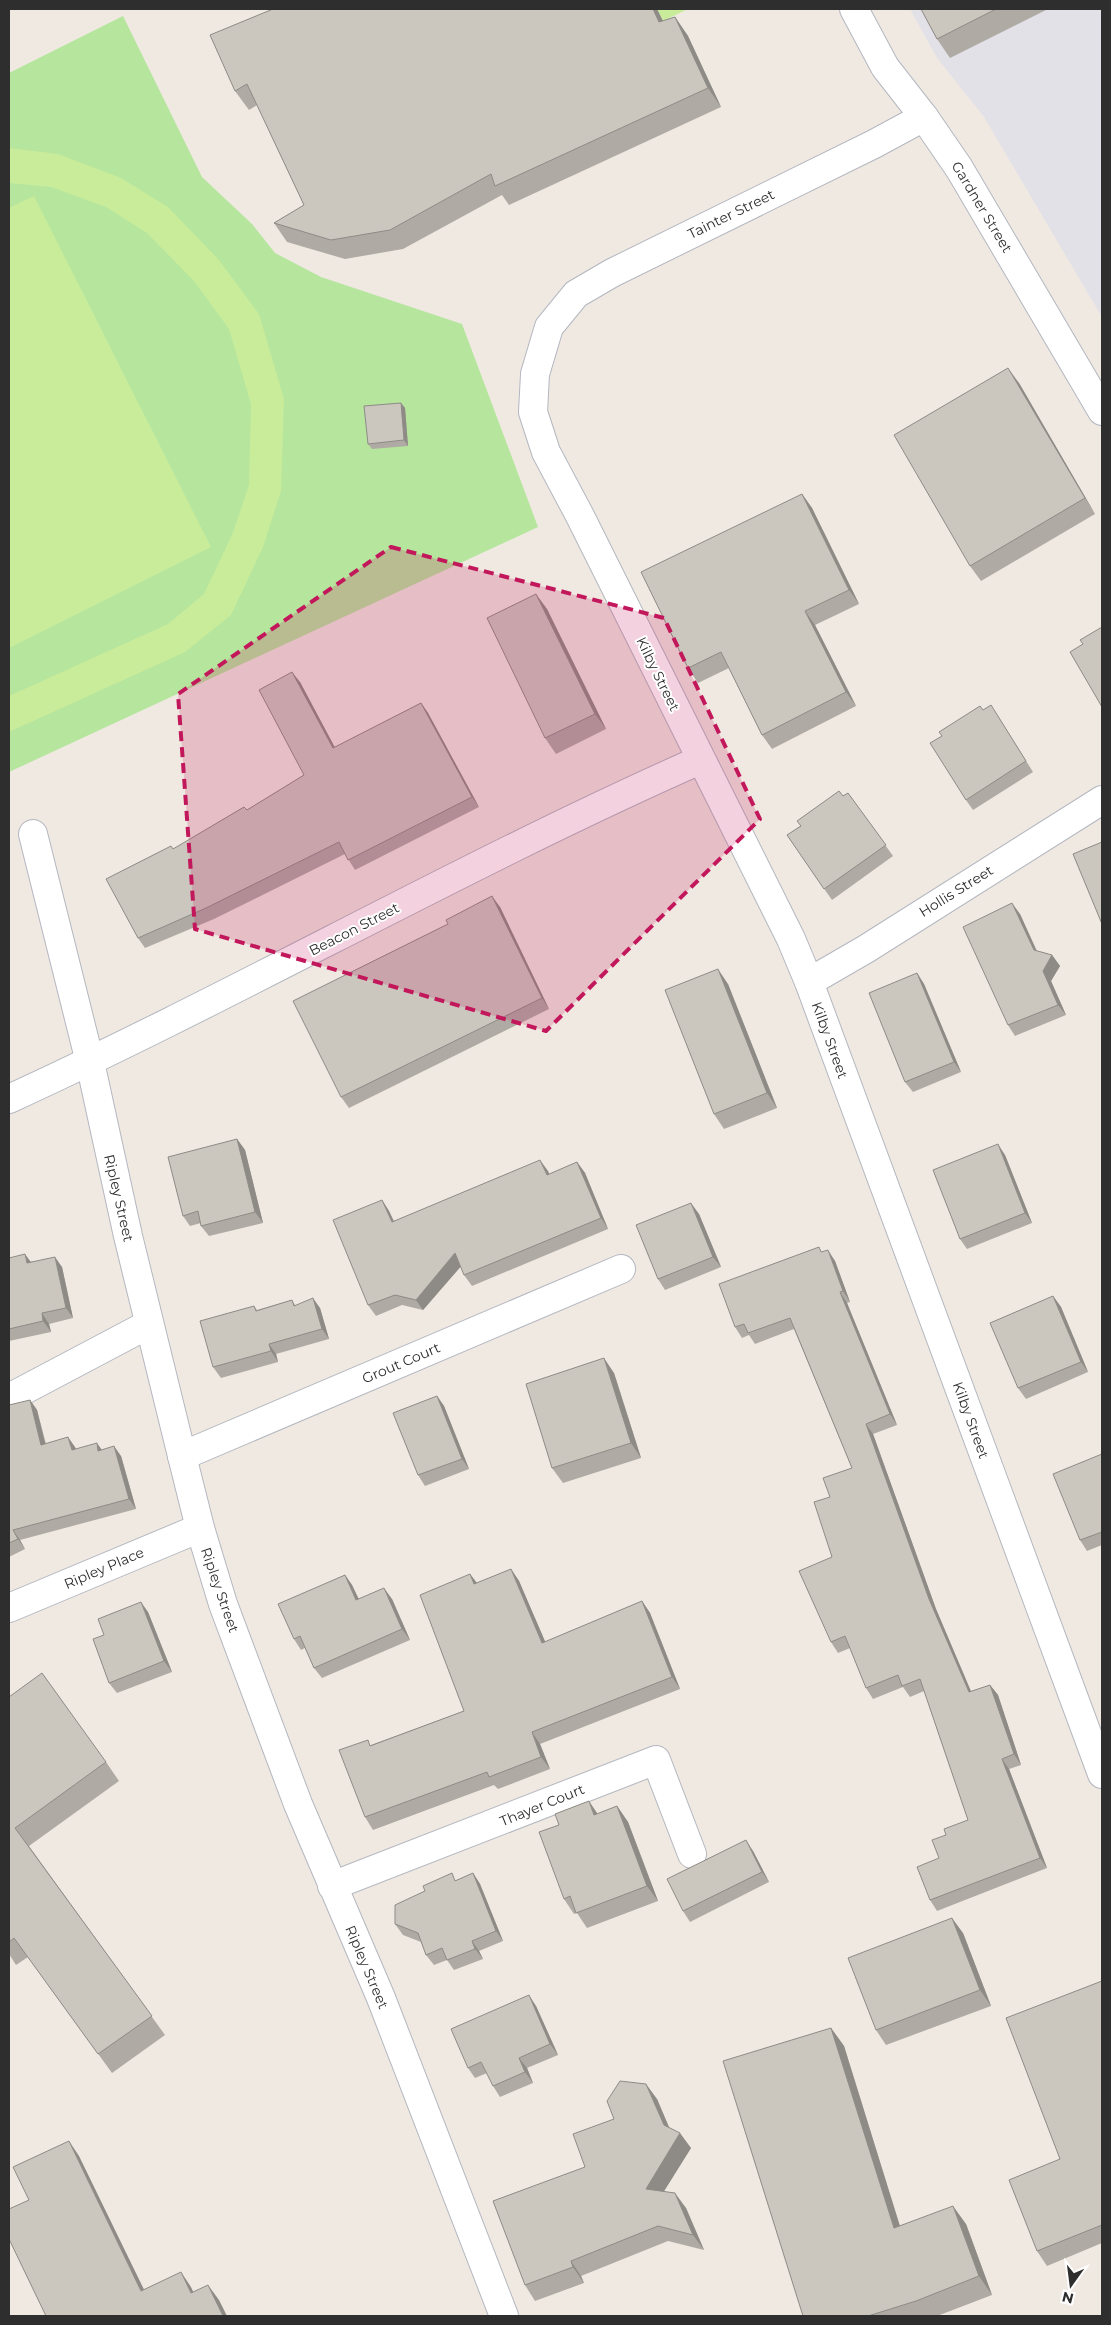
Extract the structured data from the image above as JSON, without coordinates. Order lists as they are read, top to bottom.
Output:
{
  "streets": {
    "street": [
      "Gardner Street",
      "Tainter Street",
      "Kilby Street",
      "Hollis Street",
      "Beacon Street",
      "Ripley Street",
      "Grout Court",
      "Ripley Place",
      "Thayer Court"
    ]
  },
  "crossings": [
    ["Gardner Street", "Tainter Street"],
    ["Tainter Street", "Kilby Street"],
    ["Kilby Street", "Hollis Street"],
    ["Kilby Street", "Beacon Street"],
    ["Beacon Street", "Ripley Street"],
    ["Ripley Street", "Grout Court"],
    ["Ripley Street", "Ripley Place"],
    ["Ripley Street", "Thayer Court"]
  ],
  "north": "bottom"
}
